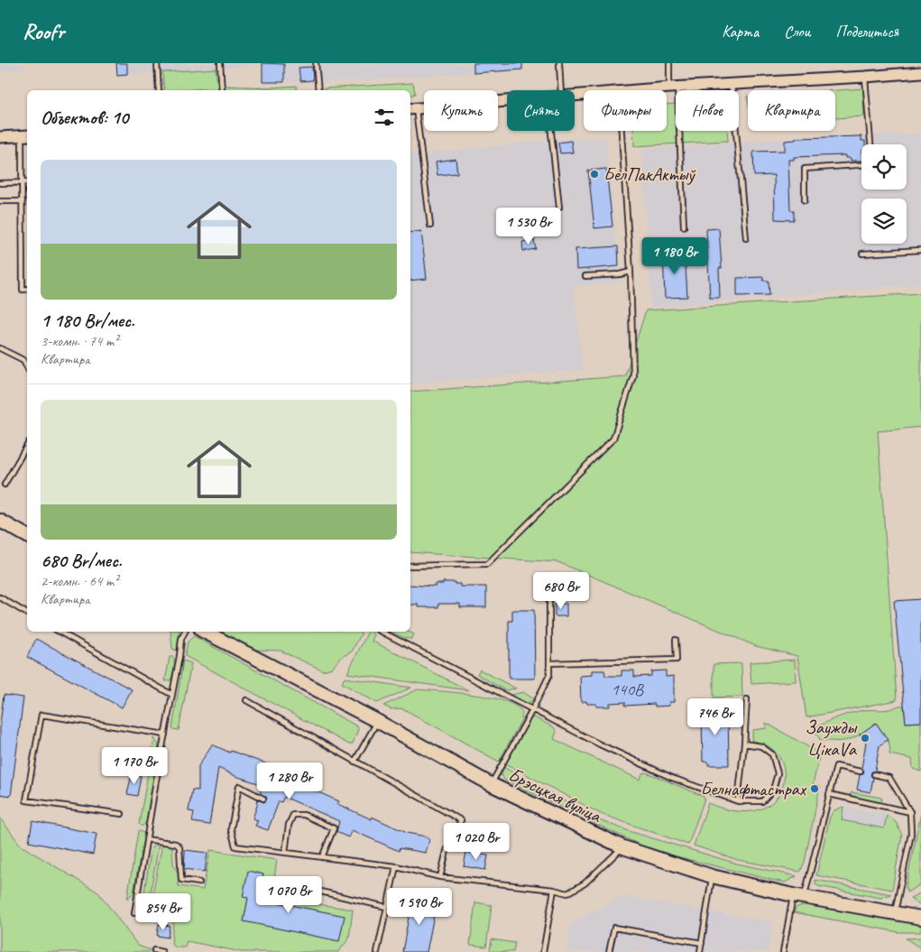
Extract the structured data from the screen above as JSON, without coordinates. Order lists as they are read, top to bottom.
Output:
{
  "streets": {
    "main road": ["Брэсцкая вуліца"]
  },
  "places": ["БелПакАктыў", "Заужды ЦікаVа", "Белнафтастрах"],
  "house_numbers": ["140В"],
  "page": {
    "header": "Roofr",
    "nav": ["Карта", "Слои", "Поделиться"],
    "chip": [
      "Купить",
      "Снять",
      "Фильтры",
      "Новое",
      "Квартира"
    ],
    "heading": "Объектов: 10",
    "list": [
      {
        "name": "1 180 Br/мес.",
        "note": "3-комн. · 74 m² · Квартира"
      },
      {
        "name": "680 Br/мес.",
        "note": "2-комн. · 64 m² · Квартира"
      }
    ],
    "price": [
      "1 530 Br",
      "1 180 Br",
      "680 Br",
      "746 Br",
      "1 170 Br",
      "1 280 Br",
      "1 020 Br",
      "1 070 Br",
      "1 590 Br",
      "854 Br"
    ]
  }
}
